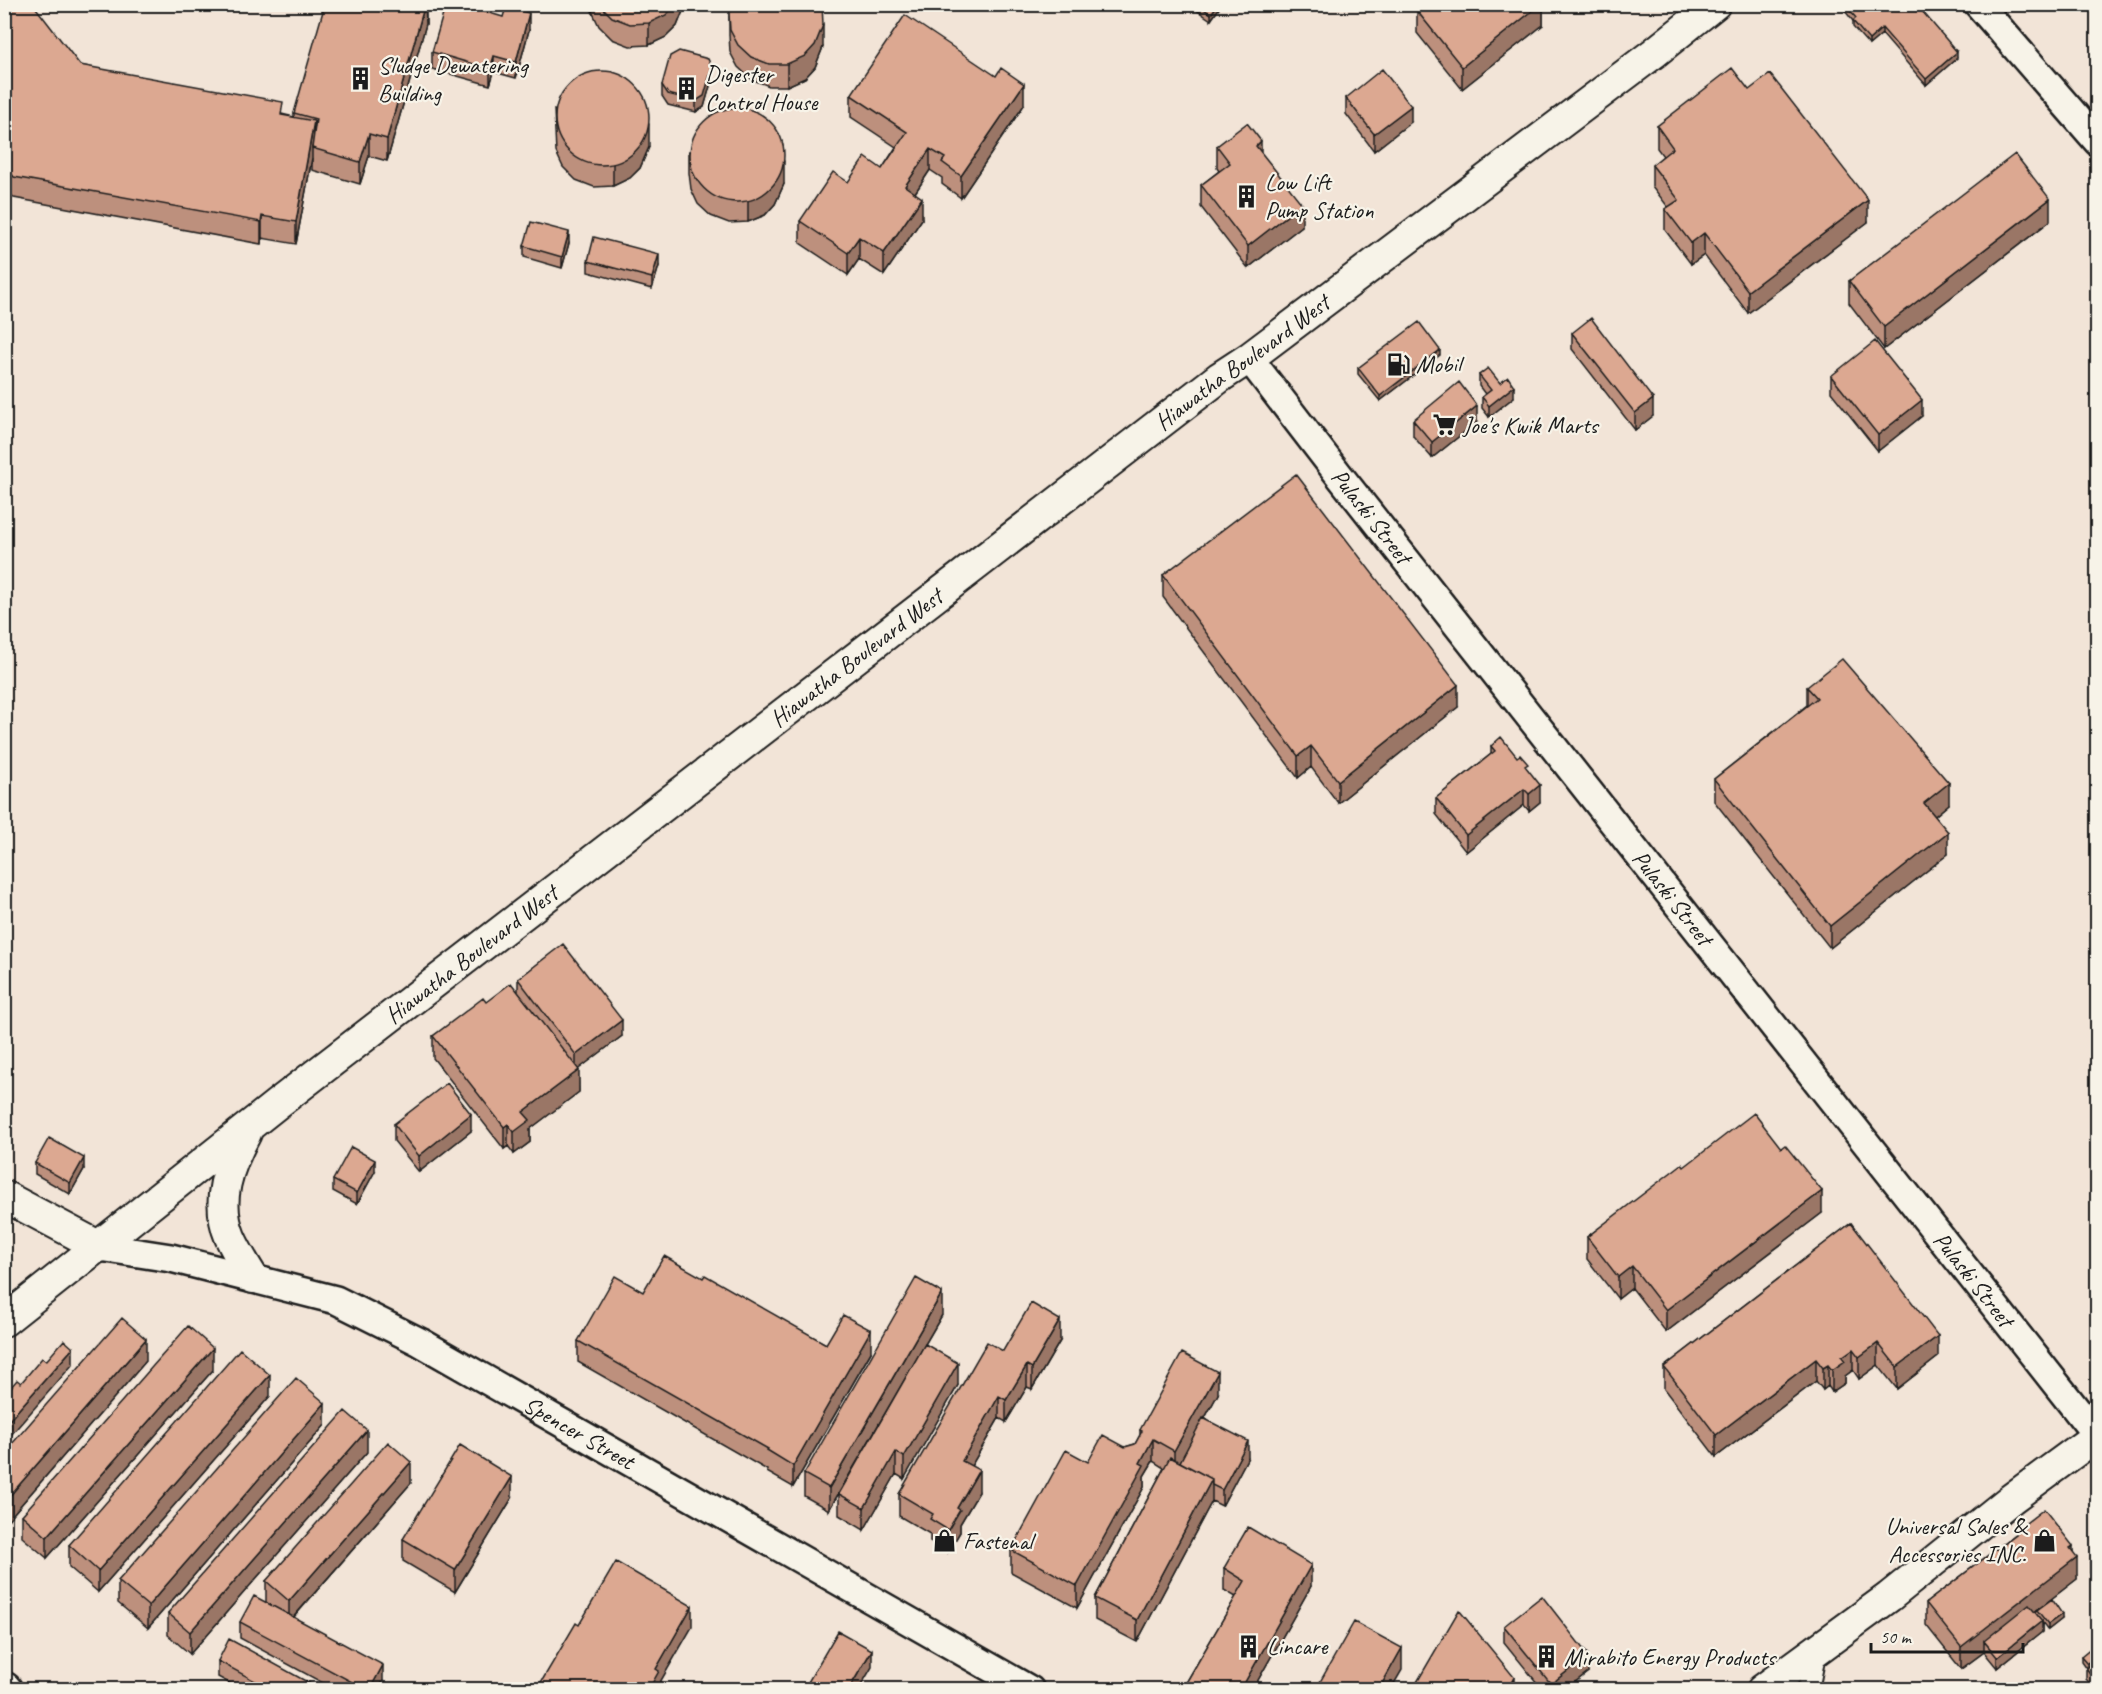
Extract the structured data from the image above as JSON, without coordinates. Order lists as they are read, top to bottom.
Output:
{
  "streets": {
    "main road": ["Hiawatha Boulevard West"],
    "street": ["Pulaski Street", "Spencer Street"]
  },
  "crossings": [
    ["Hiawatha Boulevard West", "Pulaski Street"],
    ["Hiawatha Boulevard West", "Spencer Street"]
  ],
  "places": {
    "building": [
      "Sludge Dewatering Building",
      "Digester Control House",
      "Low Lift Pump Station",
      "Lincare",
      "Mirabito Energy Products"
    ],
    "fuel station": ["Mobil"],
    "supermarket": ["Joe's Kwik Marts"],
    "shop": ["Universal Sales & Accessories INC.", "Fastenal"]
  },
  "scale_bar": "50 m"
}
